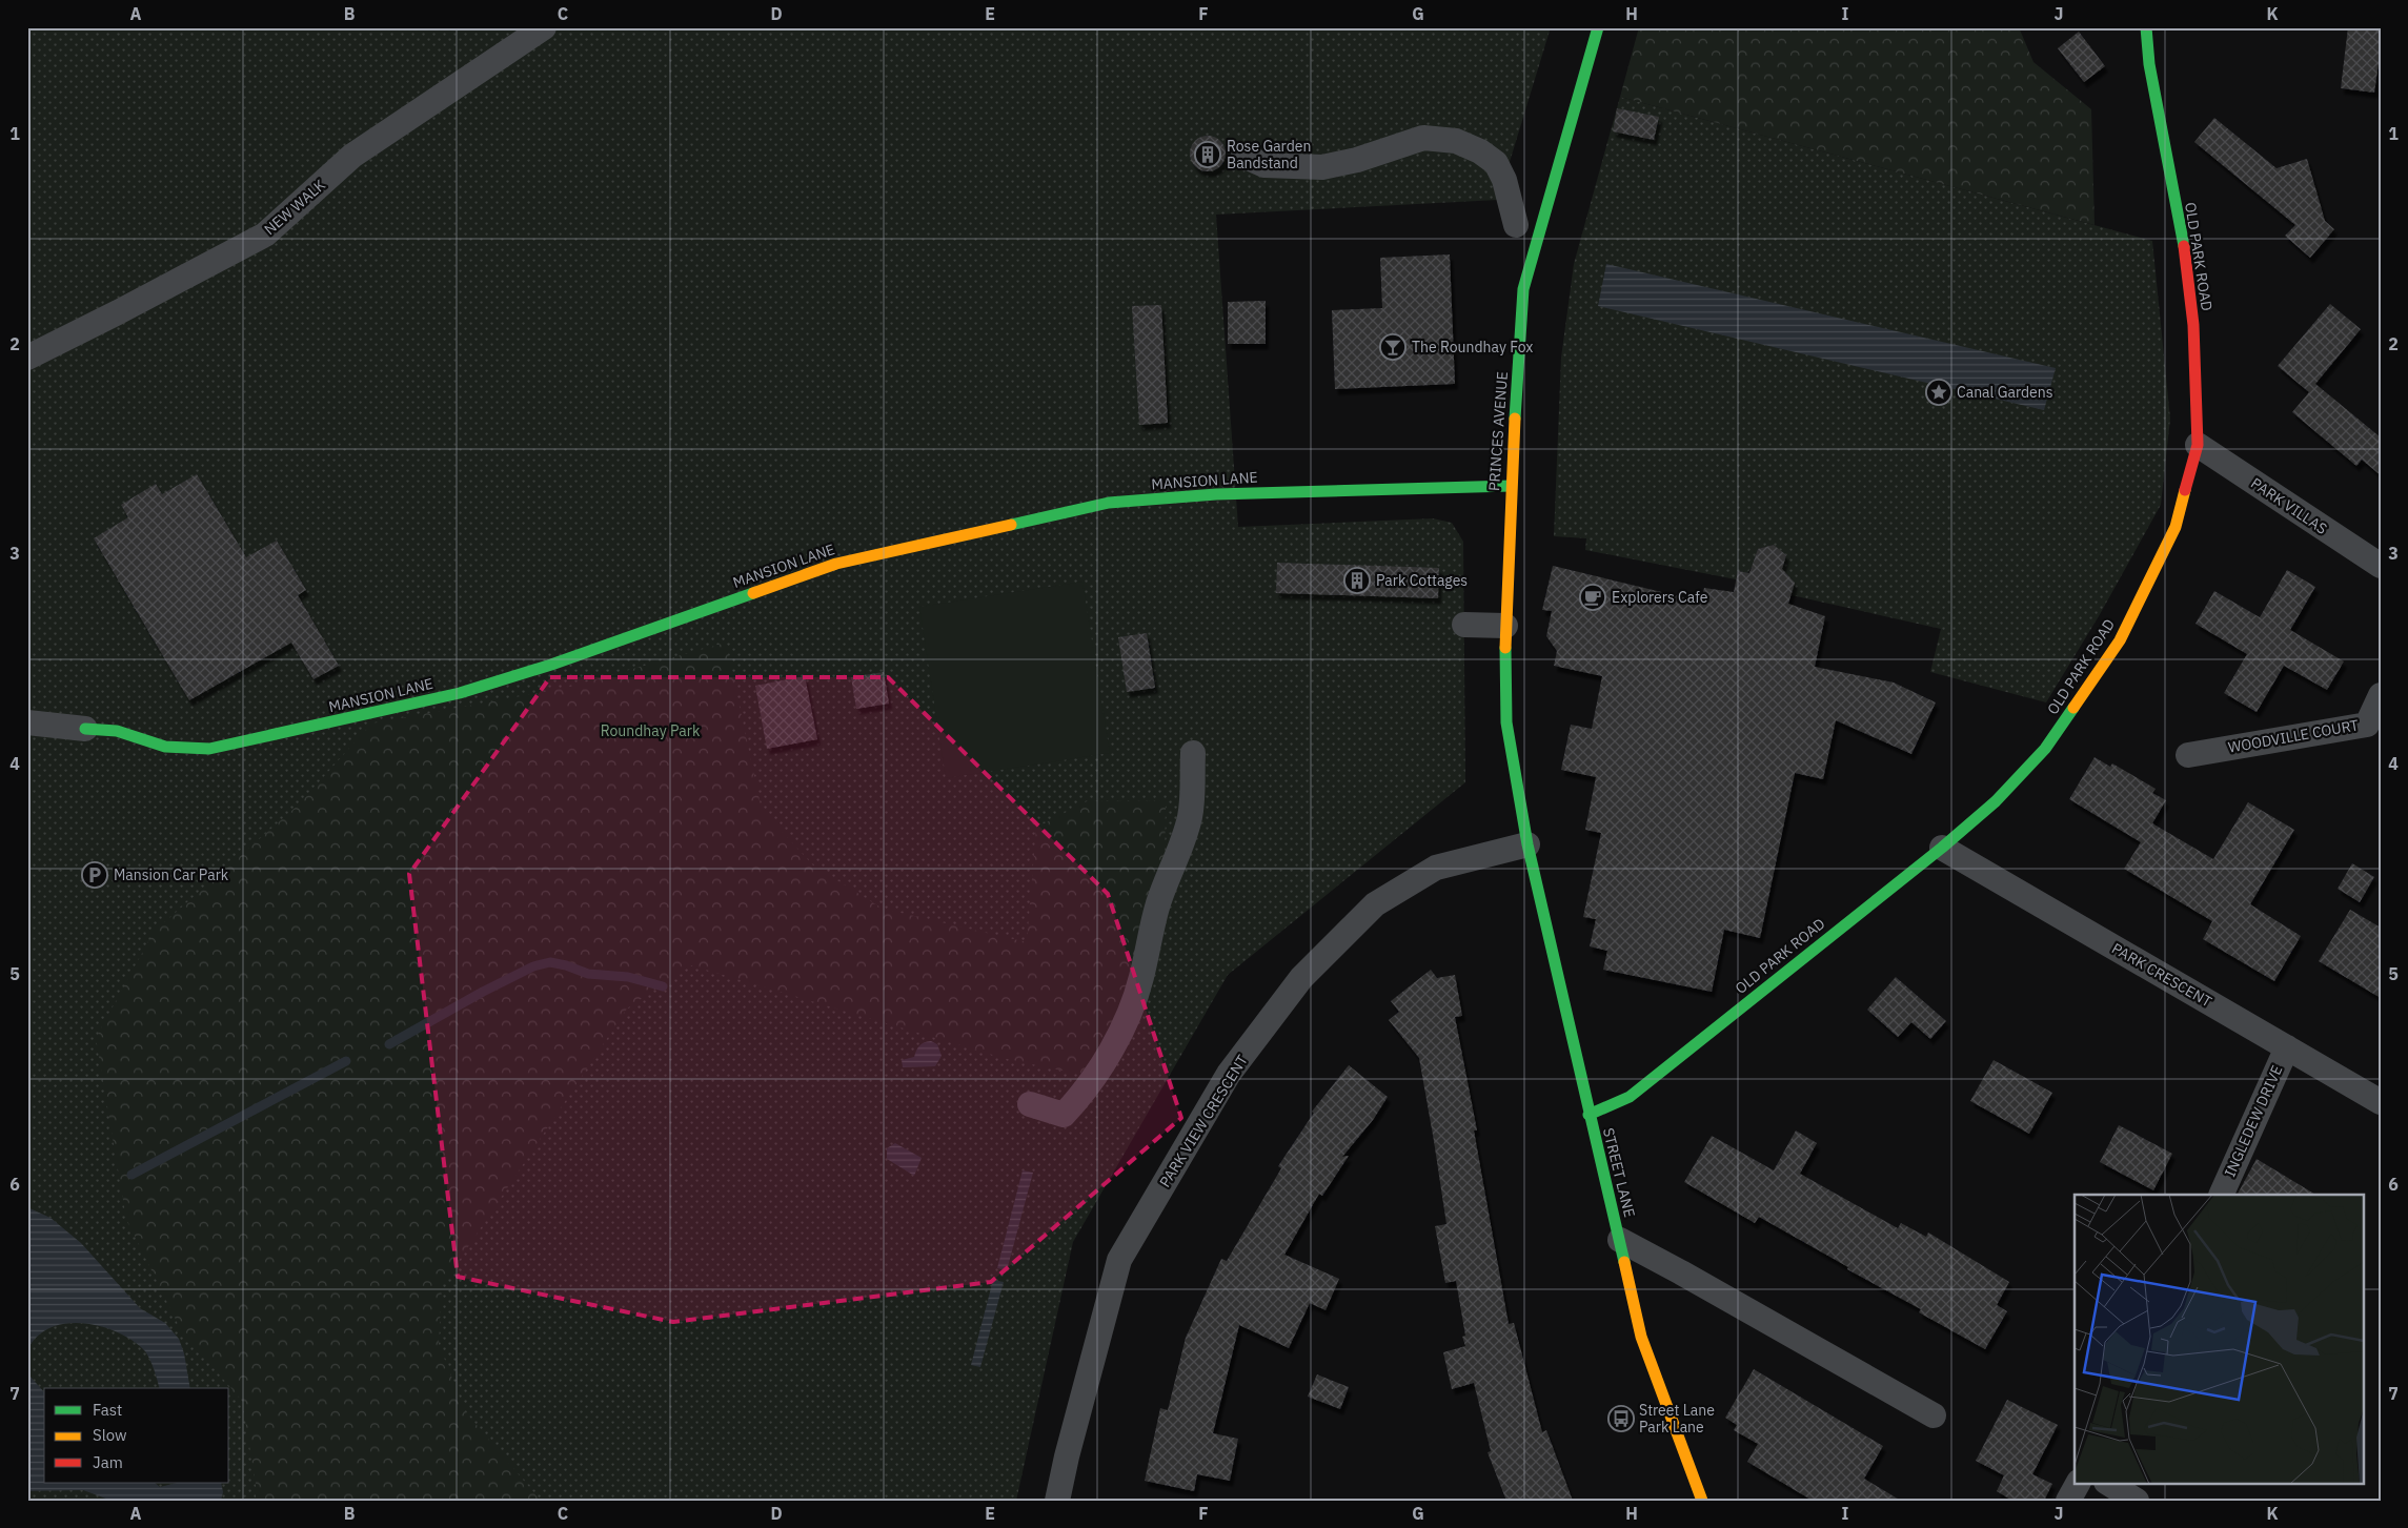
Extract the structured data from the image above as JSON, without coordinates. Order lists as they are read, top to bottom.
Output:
{
  "streets": {
    "street": [
      "NEW WALK",
      "OLD PARK ROAD",
      "PRINCES AVENUE",
      "MANSION LANE",
      "PARK VILLAS",
      "WOODVILLE COURT",
      "PARK CRESCENT",
      "PARK VIEW CRESCENT",
      "INGLEDEW DRIVE",
      "STREET LANE"
    ]
  },
  "crossings": [
    ["OLD PARK ROAD", "PARK VILLAS"],
    ["OLD PARK ROAD", "PARK CRESCENT"],
    ["OLD PARK ROAD", "STREET LANE"],
    ["PRINCES AVENUE", "MANSION LANE"],
    ["PRINCES AVENUE", "PARK VIEW CRESCENT"],
    ["PRINCES AVENUE", "STREET LANE"],
    ["PARK CRESCENT", "INGLEDEW DRIVE"],
    ["PARK VIEW CRESCENT", "STREET LANE"]
  ],
  "parks": ["Roundhay Park"],
  "places": {
    "building": ["Rose Garden Bandstand", "Park Cottages"],
    "bar": ["The Roundhay Fox"],
    "place": ["Canal Gardens"],
    "cafe": ["Explorers Cafe"],
    "parking": ["Mansion Car Park"],
    "bus stop": ["Street Lane Park Lane"]
  },
  "legend": ["Fast", "Slow", "Jam"],
  "grid": {
    "columns": [
      "A",
      "B",
      "C",
      "D",
      "E",
      "F",
      "G",
      "H",
      "I",
      "J",
      "K"
    ],
    "rows": [
      "1",
      "2",
      "3",
      "4",
      "5",
      "6",
      "7"
    ]
  }
}
